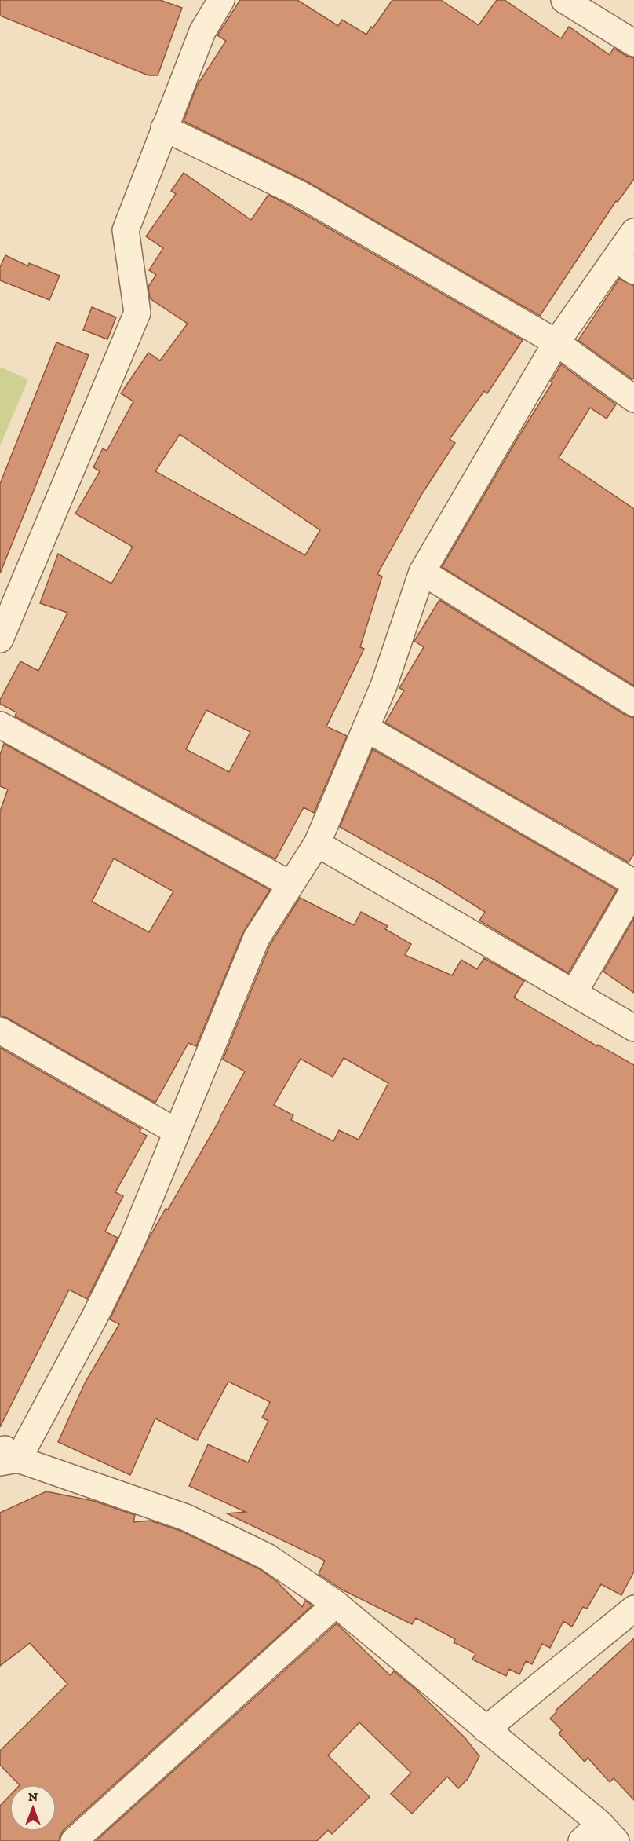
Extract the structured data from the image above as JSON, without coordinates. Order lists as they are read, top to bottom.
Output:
{
  "north": "top"
}
